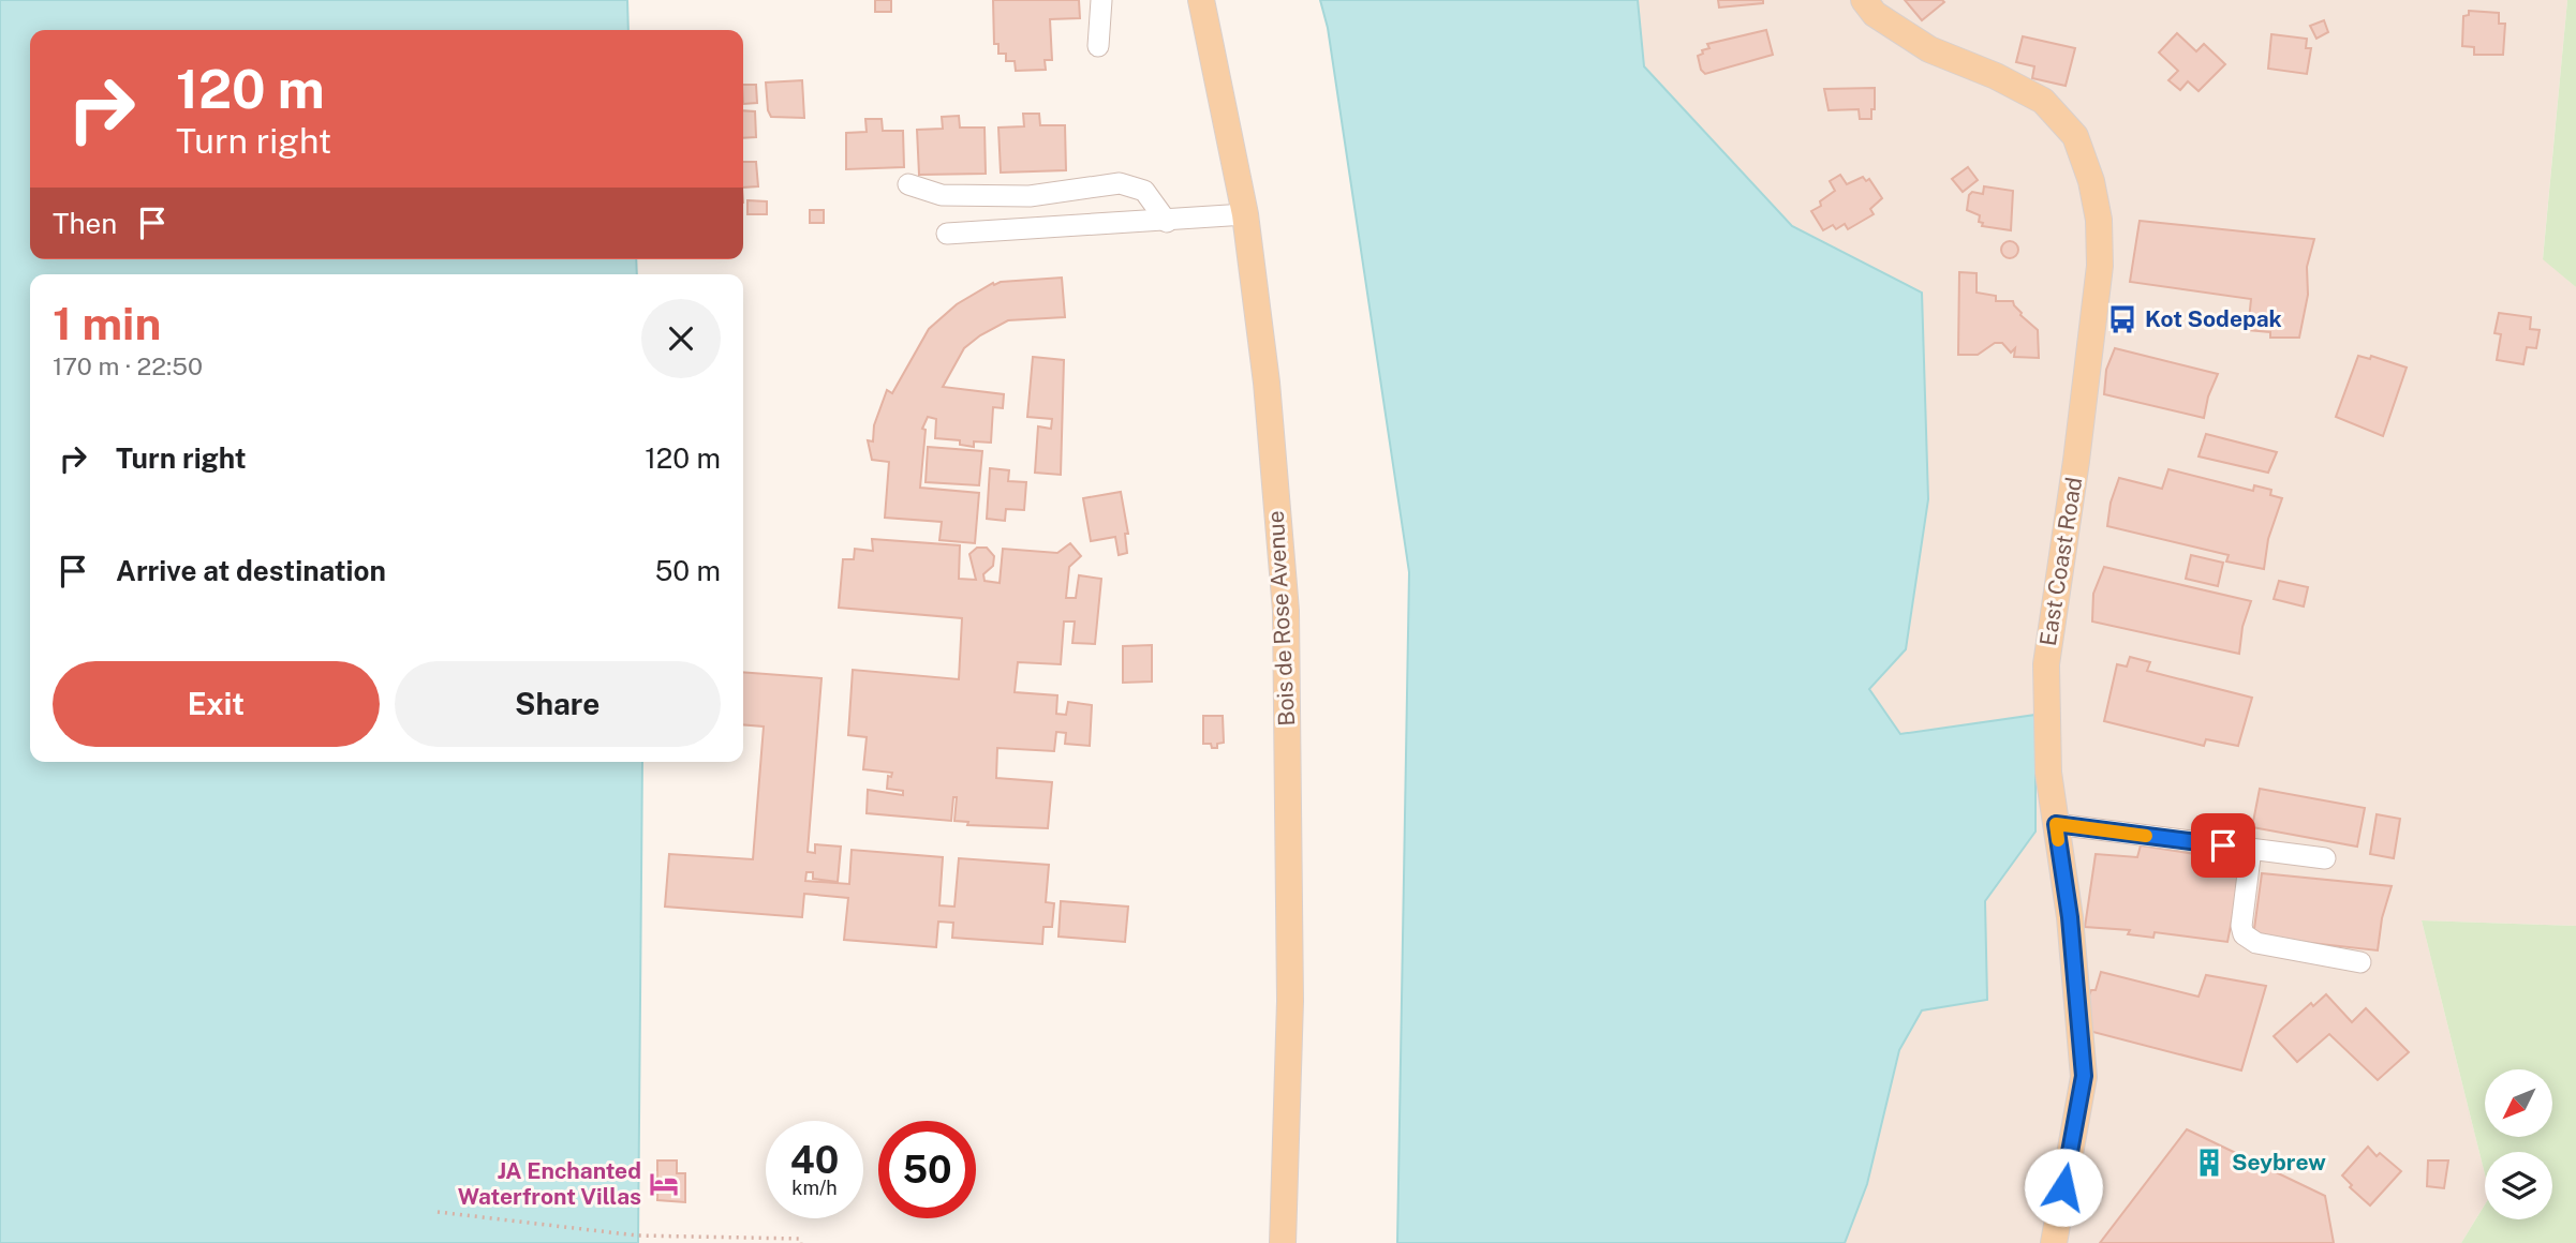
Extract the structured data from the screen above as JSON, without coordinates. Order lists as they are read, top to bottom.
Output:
{
  "streets": {
    "main road": ["East Coast Road", "Bois de Rose Avenue"]
  },
  "places": {
    "bus stop": ["Kot Sodepak"],
    "building": ["Seybrew"],
    "hotel": ["JA Enchanted Waterfront Villas"]
  },
  "north": "bottom left",
  "page": {
    "turn": ["120 m", "Turn right"],
    "then": "Then",
    "heading": ["1 min", "170 m · 22:50"],
    "list": [
      {
        "name": "Turn right",
        "value": "120 m"
      },
      {
        "name": "Arrive at destination",
        "value": "50 m"
      }
    ],
    "buttons": ["Exit", "Share"],
    "speed": "40 km/h",
    "limit": "50"
  }
}
